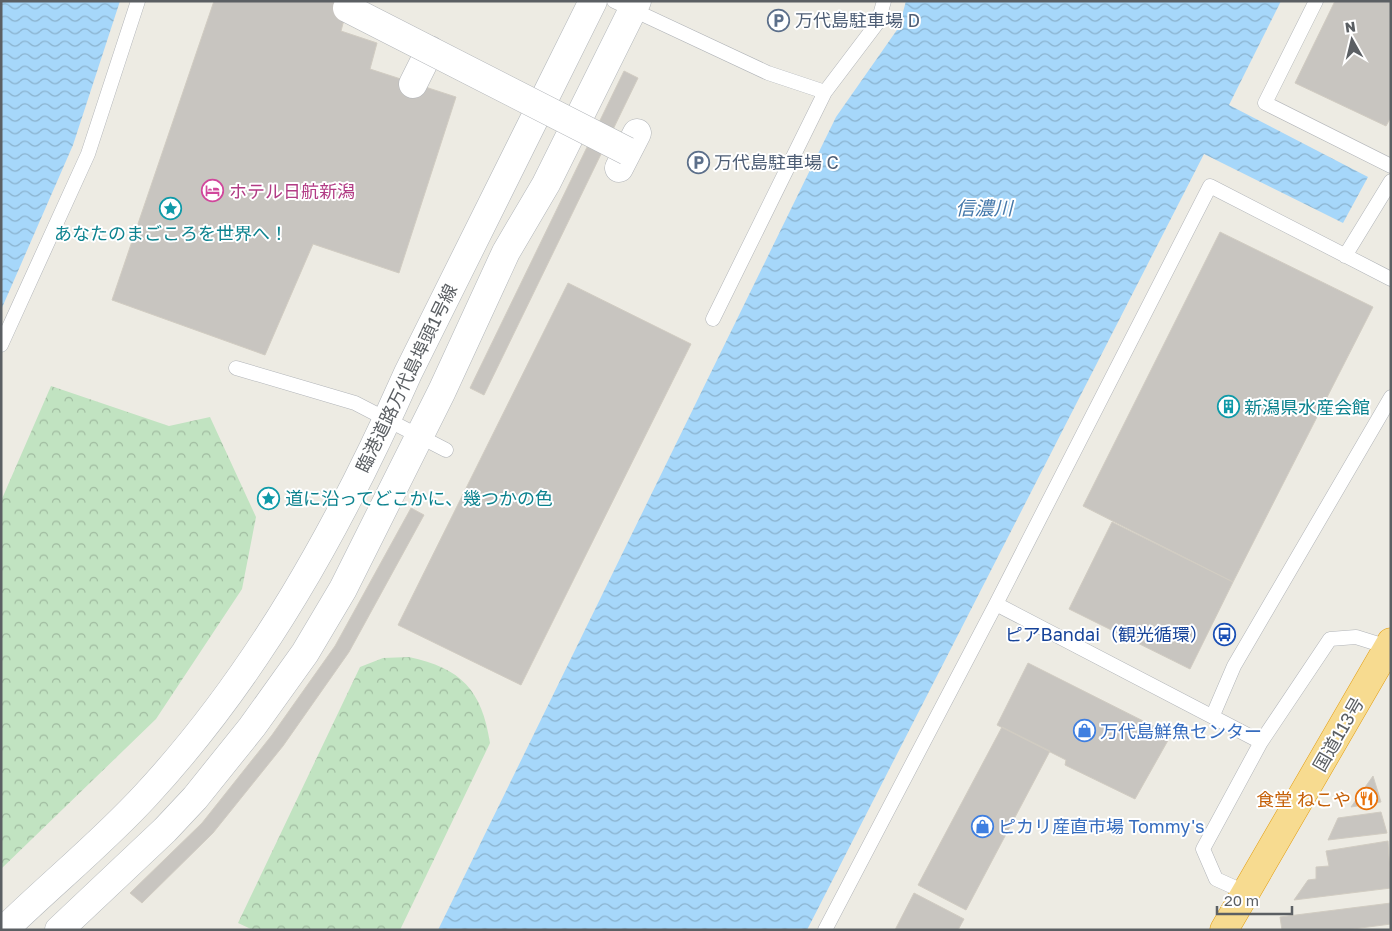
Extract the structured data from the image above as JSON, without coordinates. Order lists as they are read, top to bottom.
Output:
{
  "streets": {
    "highway": ["国道113号"],
    "street": ["臨港道路万代島埠頭1号線"]
  },
  "water": ["信濃川"],
  "places": {
    "parking": ["万代島駐車場 D", "万代島駐車場 C"],
    "hotel": ["ホテル日航新潟"],
    "place": ["あなたのまごころを世界へ！", "道に沿ってどこかに、幾つかの色"],
    "building": ["新潟県水産会館"],
    "bus stop": ["ピアBandai（観光循環）"],
    "shop": ["万代島鮮魚センター", "ピカリ産直市場 Tommy's"],
    "restaurant": ["食堂 ねこや"]
  },
  "scale_bar": "20 m",
  "north": "top"
}
